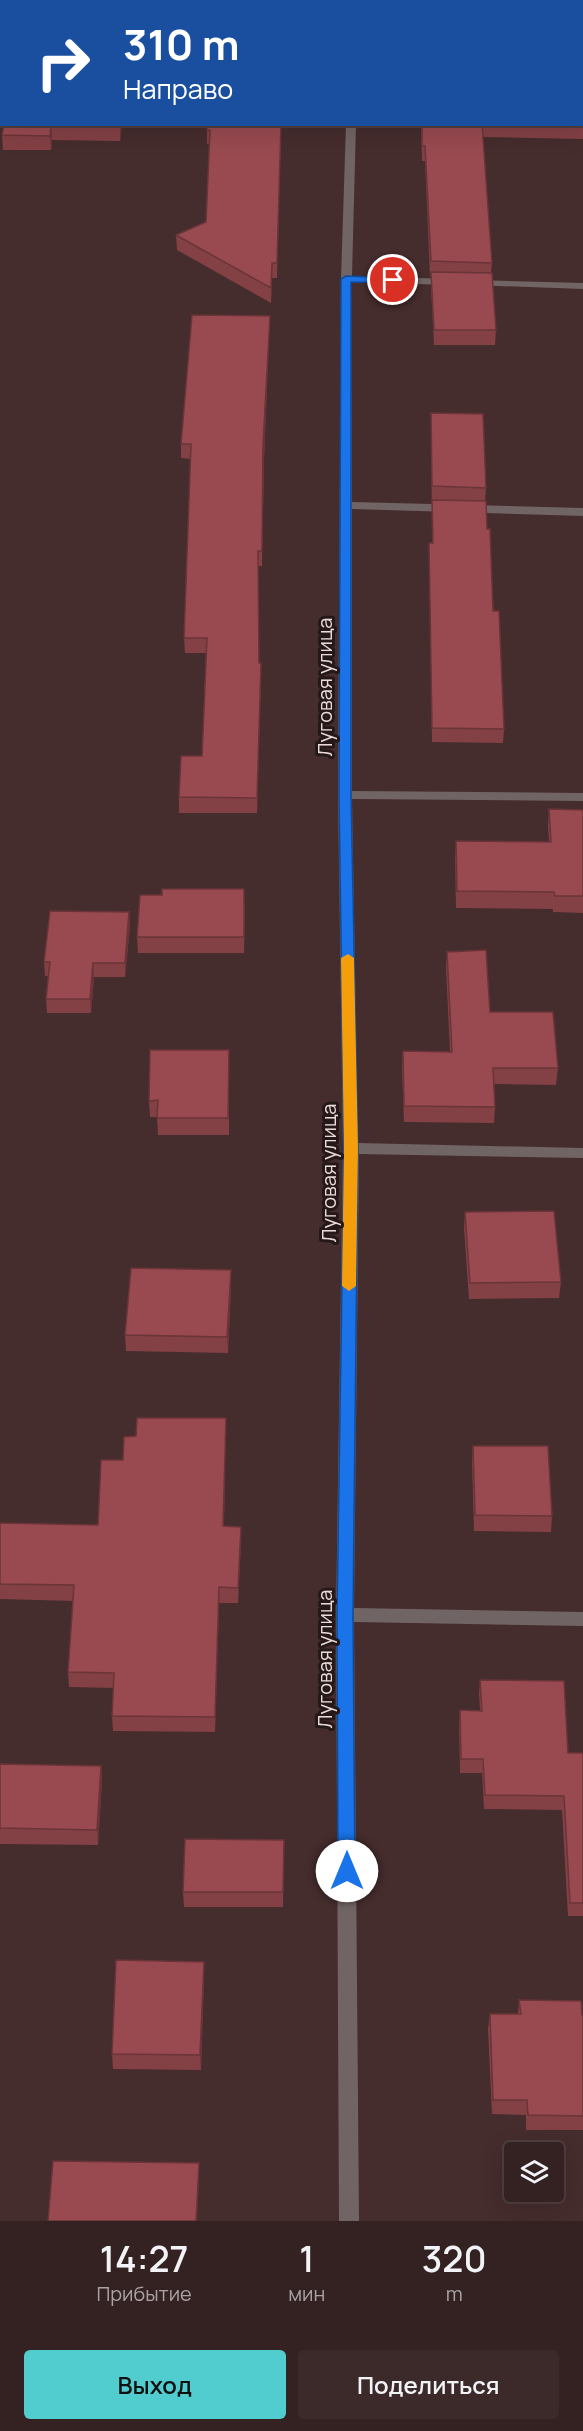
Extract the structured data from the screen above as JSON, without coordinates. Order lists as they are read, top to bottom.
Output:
{
  "streets": {
    "street": ["Луговая улица"]
  },
  "page": {
    "turn": ["310 m", "Направо"],
    "eta": [
      "14:27",
      "Прибытие",
      "1",
      "мин",
      "320",
      "m"
    ],
    "buttons": ["Выход", "Поделиться"]
  }
}
